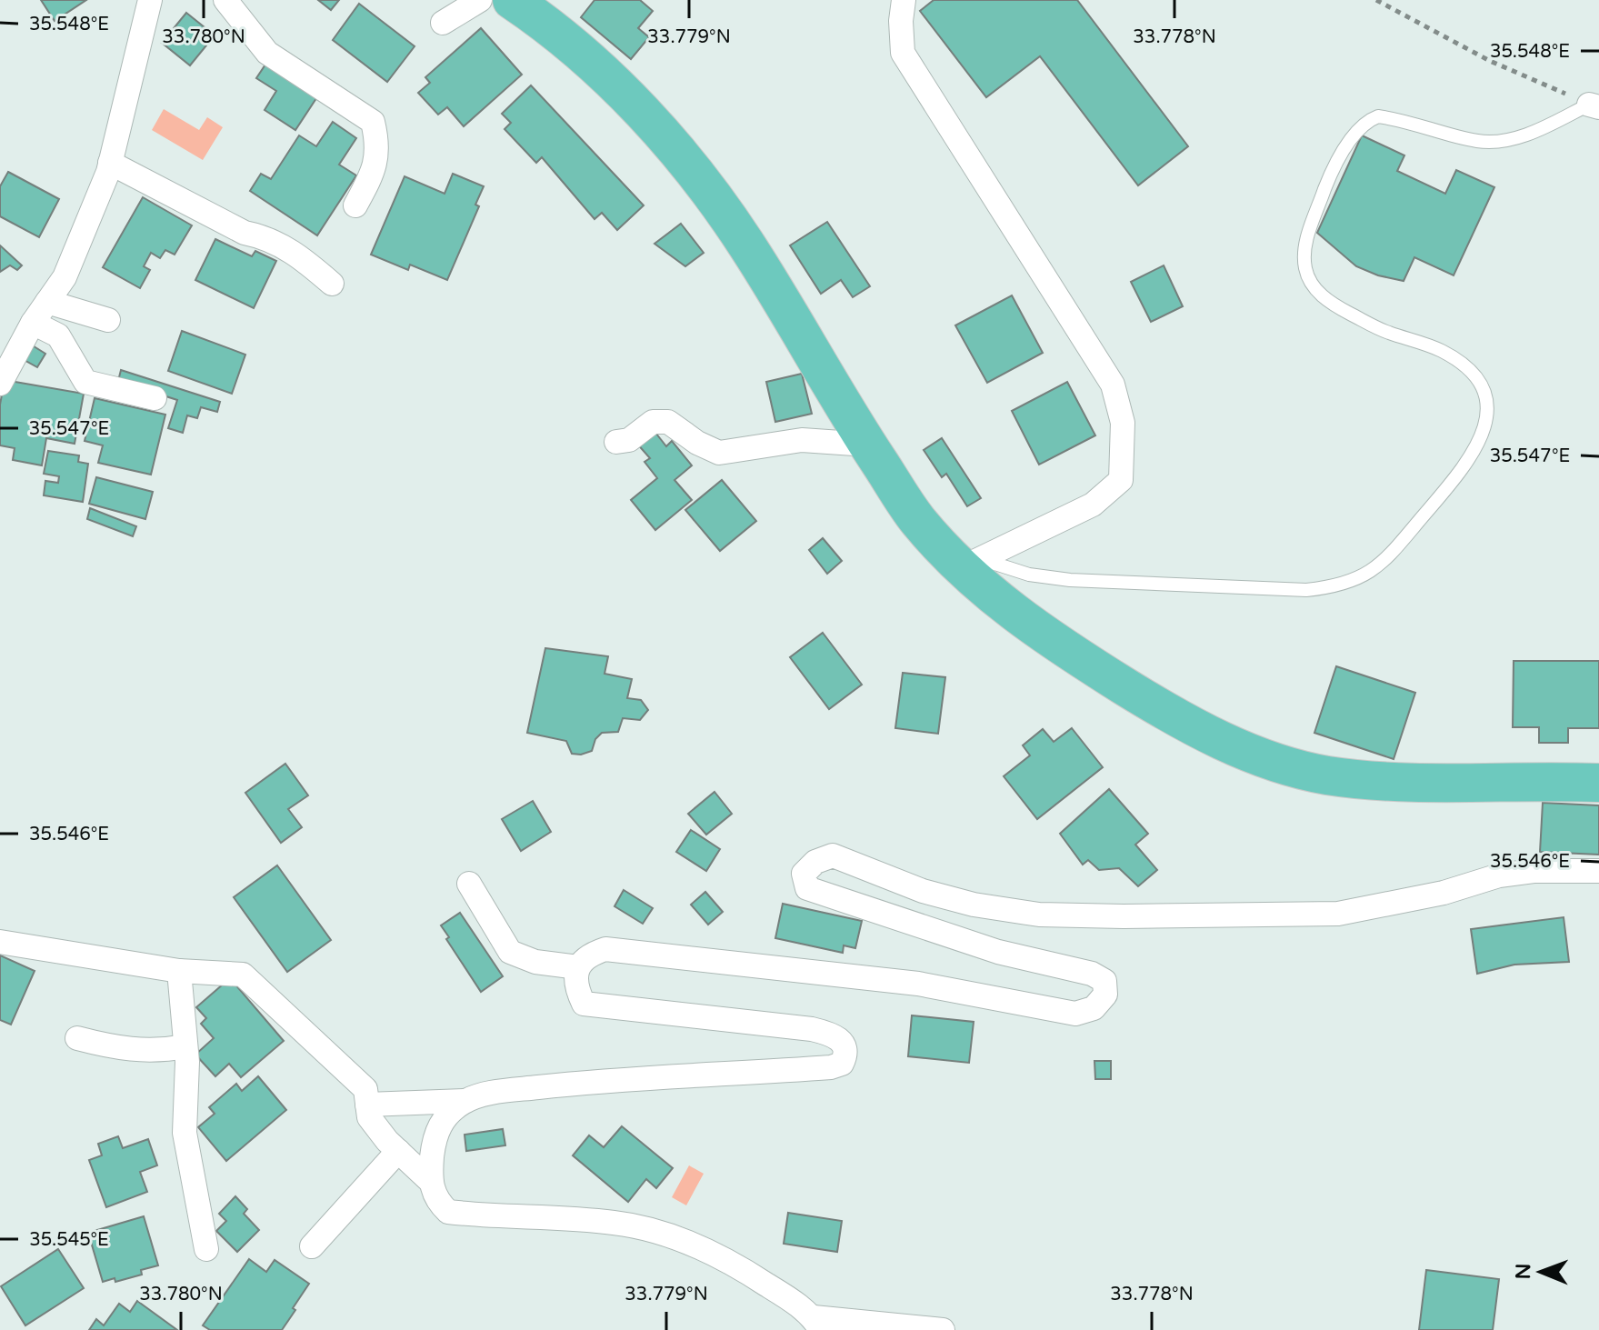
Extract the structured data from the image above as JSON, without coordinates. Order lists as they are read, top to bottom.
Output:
{
  "north": "left",
  "coordinates": [
    "35.548°E",
    "33.780°N",
    "33.779°N",
    "33.778°N",
    "35.547°E",
    "35.546°E",
    "35.545°E"
  ]
}
